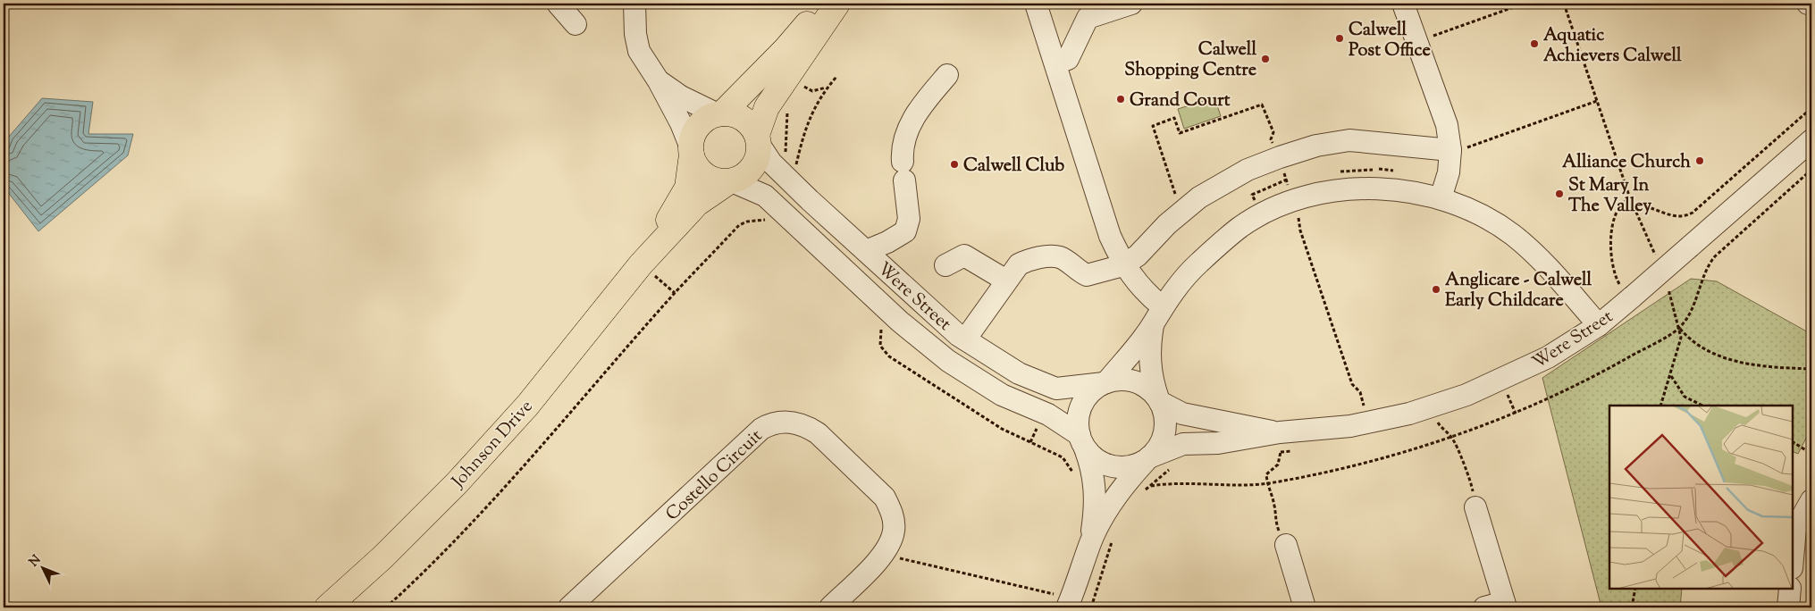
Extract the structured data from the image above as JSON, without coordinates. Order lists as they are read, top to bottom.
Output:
{
  "streets": {
    "main road": ["Johnson Drive"],
    "street": ["Were Street", "Costello Circuit"]
  },
  "crossings": [
    ["Were Street", "Johnson Drive"]
  ],
  "places": [
    "Calwell Post Office",
    "Aquatic Achievers Calwell",
    "Calwell Shopping Centre",
    "Grand Court",
    "Alliance Church",
    "Calwell Club",
    "St Mary In The Valley",
    "Anglicare - Calwell Early Childcare"
  ],
  "north": "top left"
}
